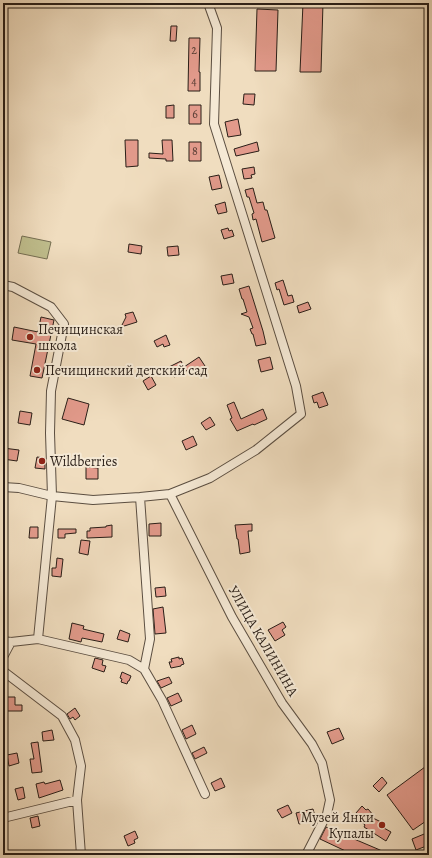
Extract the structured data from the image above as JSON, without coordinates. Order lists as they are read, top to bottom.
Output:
{
  "streets": {
    "street": ["УЛИЦА КАЛИНИНА"]
  },
  "places": [
    "Печищинская школа",
    "Печищинский детский сад",
    "Wildberries",
    "Музей Янки Купалы"
  ],
  "house_numbers": [
    "2",
    "4",
    "6",
    "8"
  ]
}
